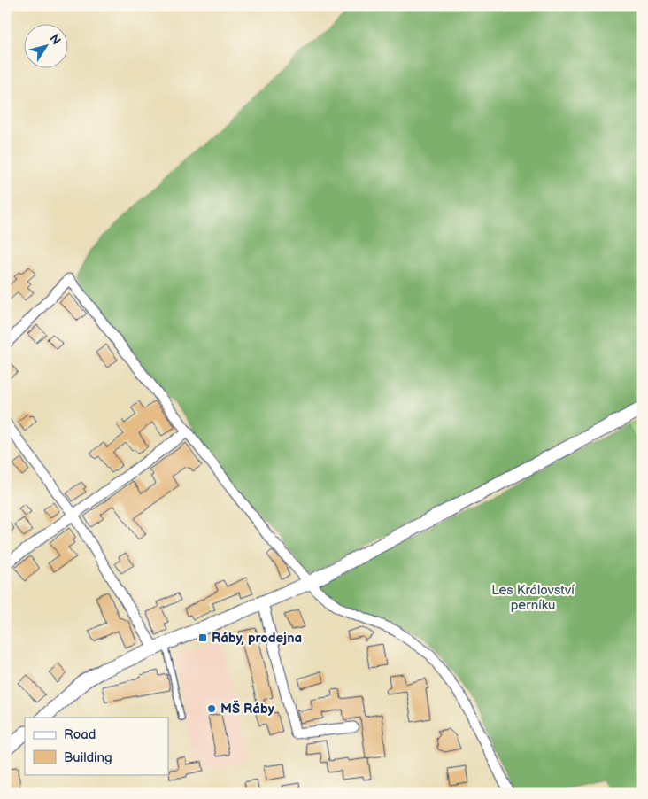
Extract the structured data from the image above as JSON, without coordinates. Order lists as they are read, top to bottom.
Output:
{
  "parks": ["Les Království perníku"],
  "places": {
    "transit": ["Ráby, prodejna"],
    "other": ["MŠ Ráby"]
  },
  "legend": ["Road", "Building"],
  "north": "top right"
}
